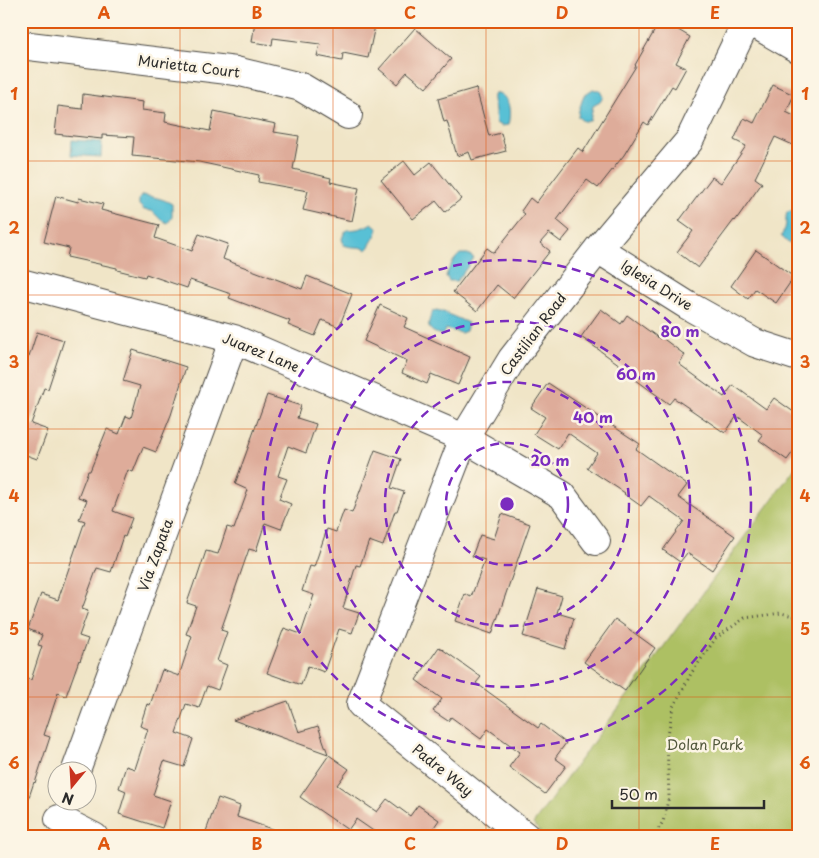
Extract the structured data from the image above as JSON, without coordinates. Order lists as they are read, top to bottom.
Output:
{
  "streets": {
    "street": [
      "Murietta Court",
      "Iglesia Drive",
      "Castilian Road",
      "Juarez Lane",
      "Via Zapata",
      "Padre Way"
    ]
  },
  "crossings": [
    ["Iglesia Drive", "Castilian Road"],
    ["Castilian Road", "Juarez Lane"],
    ["Castilian Road", "Padre Way"],
    ["Juarez Lane", "Via Zapata"]
  ],
  "parks": ["Dolan Park"],
  "scale_bar": "50 m",
  "north": "bottom",
  "grid": {
    "columns": [
      "A",
      "B",
      "C",
      "D",
      "E"
    ],
    "rows": [
      "1",
      "2",
      "3",
      "4",
      "5",
      "6"
    ]
  },
  "rings": [
    "80 m",
    "60 m",
    "40 m",
    "20 m"
  ]
}
